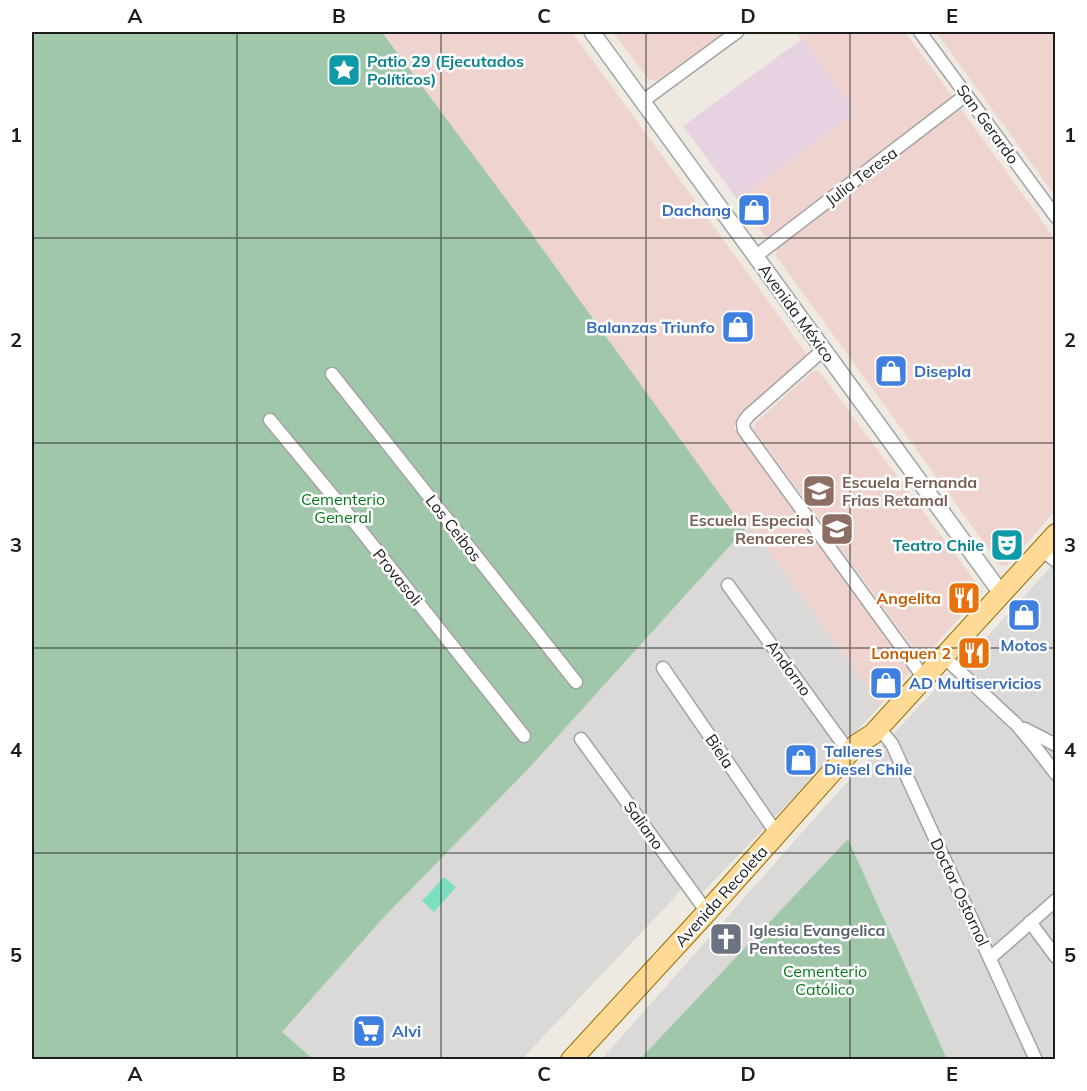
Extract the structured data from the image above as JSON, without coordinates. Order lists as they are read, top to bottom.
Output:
{
  "streets": {
    "main road": ["Avenida Recoleta"],
    "street": [
      "San Gerardo",
      "Julia Teresa",
      "Avenida México",
      "Los Ceibos",
      "Provasoli",
      "Andorno",
      "Biela",
      "Saliano",
      "Doctor Ostornol"
    ]
  },
  "crossings": [
    ["San Gerardo", "Julia Teresa"],
    ["Julia Teresa", "Avenida México"],
    ["Avenida México", "Avenida Recoleta"],
    ["Andorno", "Avenida Recoleta"],
    ["Biela", "Avenida Recoleta"],
    ["Saliano", "Avenida Recoleta"],
    ["Doctor Ostornol", "Avenida Recoleta"]
  ],
  "parks": ["Cementerio General", "Cementerio Católico"],
  "places": {
    "place": ["Patio 29 (Ejecutados Políticos)"],
    "shop": [
      "Dachang",
      "Balanzas Triunfo",
      "Disepla",
      "Motos",
      "AD Multiservicios",
      "Talleres Diesel Chile"
    ],
    "school or university": ["Escuela Fernanda Frias Retamal", "Escuela Especial Renaceres"],
    "theatre": ["Teatro Chile"],
    "restaurant": ["Angelita", "Lonquen 2"],
    "church": ["Iglesia Evangelica Pentecostes"],
    "supermarket": ["Alvi"]
  },
  "grid": {
    "columns": [
      "A",
      "B",
      "C",
      "D",
      "E"
    ],
    "rows": [
      "1",
      "2",
      "3",
      "4",
      "5"
    ]
  }
}
